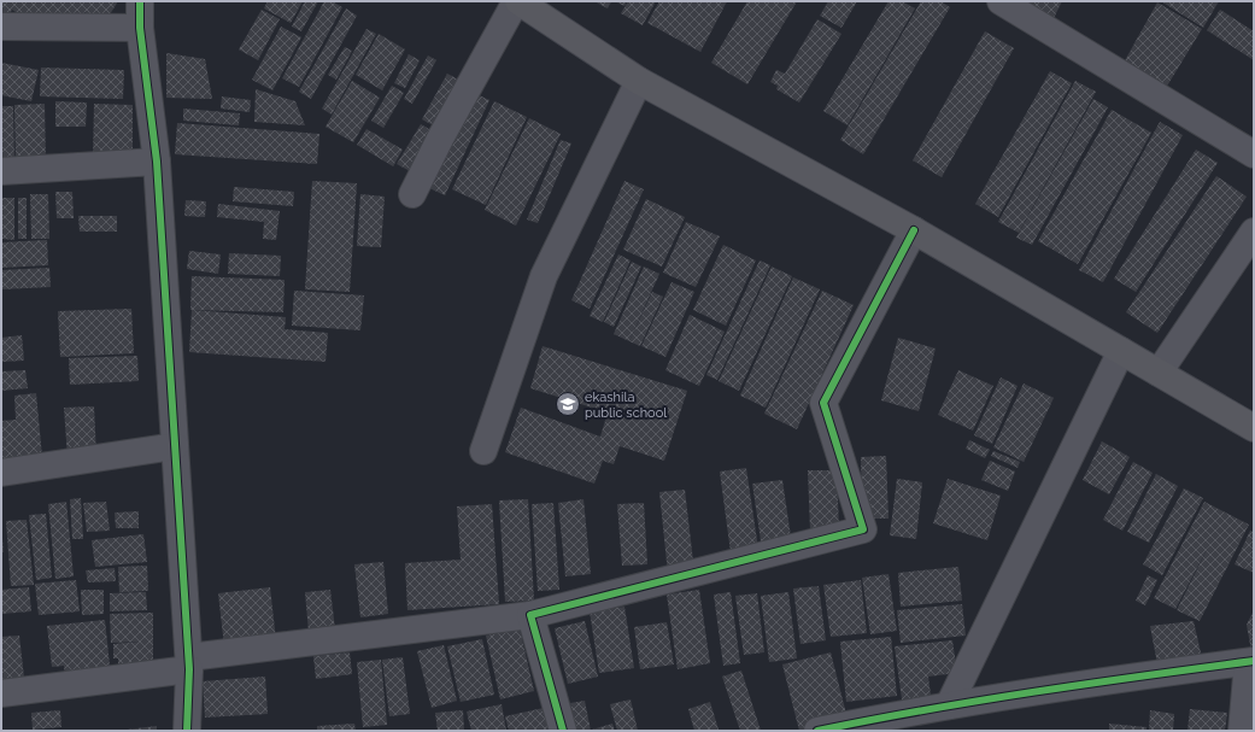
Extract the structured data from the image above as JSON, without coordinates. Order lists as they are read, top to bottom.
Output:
{
  "places": {
    "school or university": ["ekashila public school"]
  }
}
